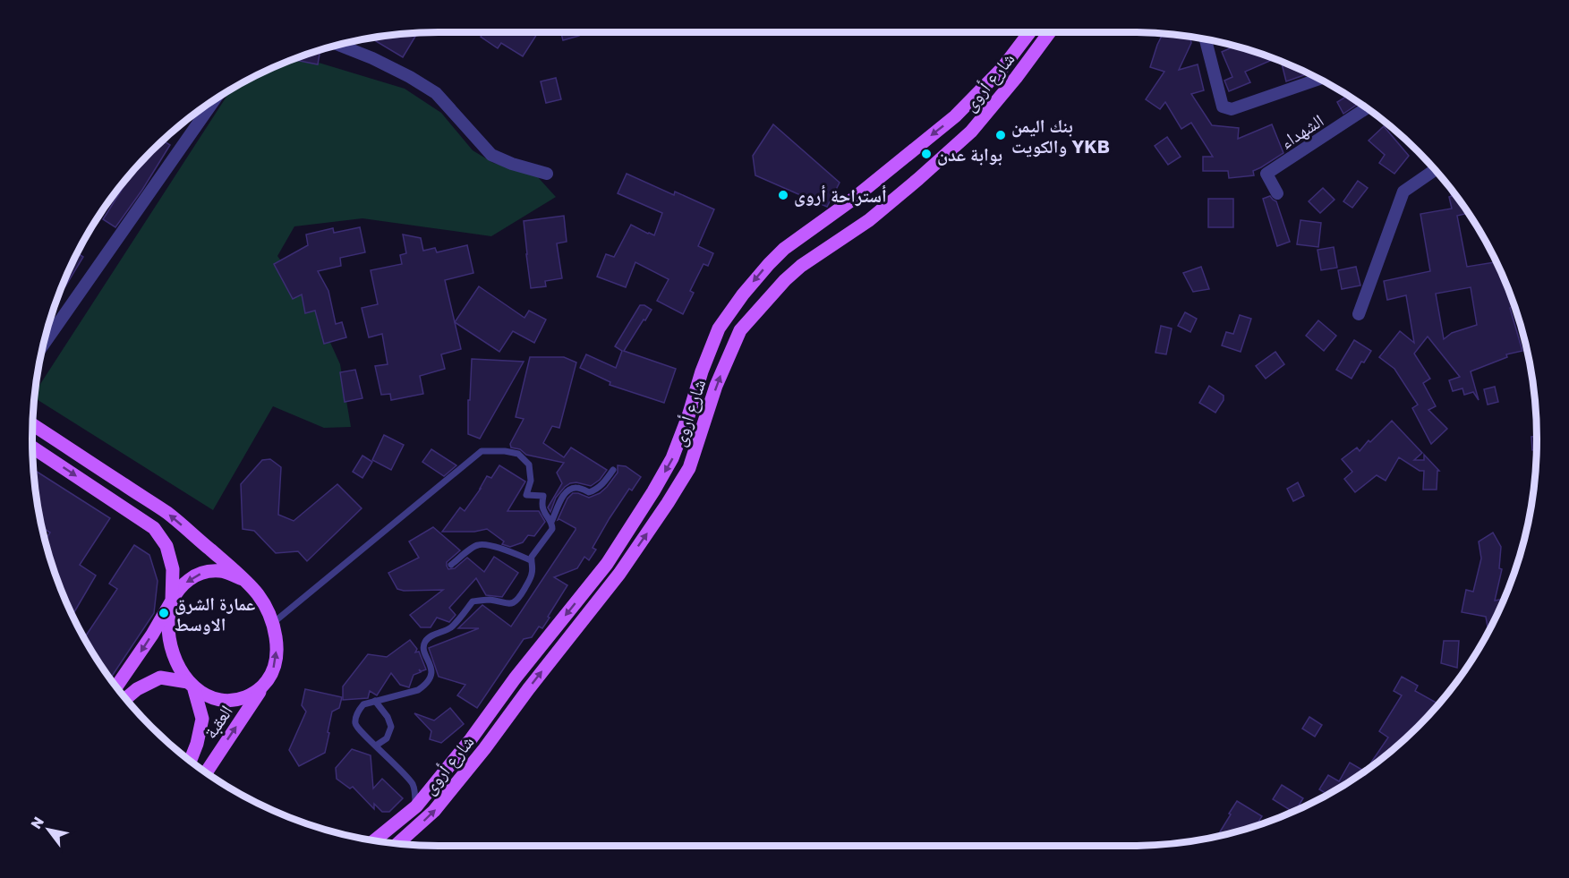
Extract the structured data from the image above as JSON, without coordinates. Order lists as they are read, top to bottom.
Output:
{
  "streets": {
    "main road": ["شارع أروى", "العقبة"],
    "street": ["الشهداء"]
  },
  "one_way": ["العقبة"],
  "places": [
    "بنك اليمن والكويت YKB",
    "بوابة عدن",
    "أستراحة أروى",
    "عمارة الشرق الاوسط"
  ],
  "north": "top left"
}
